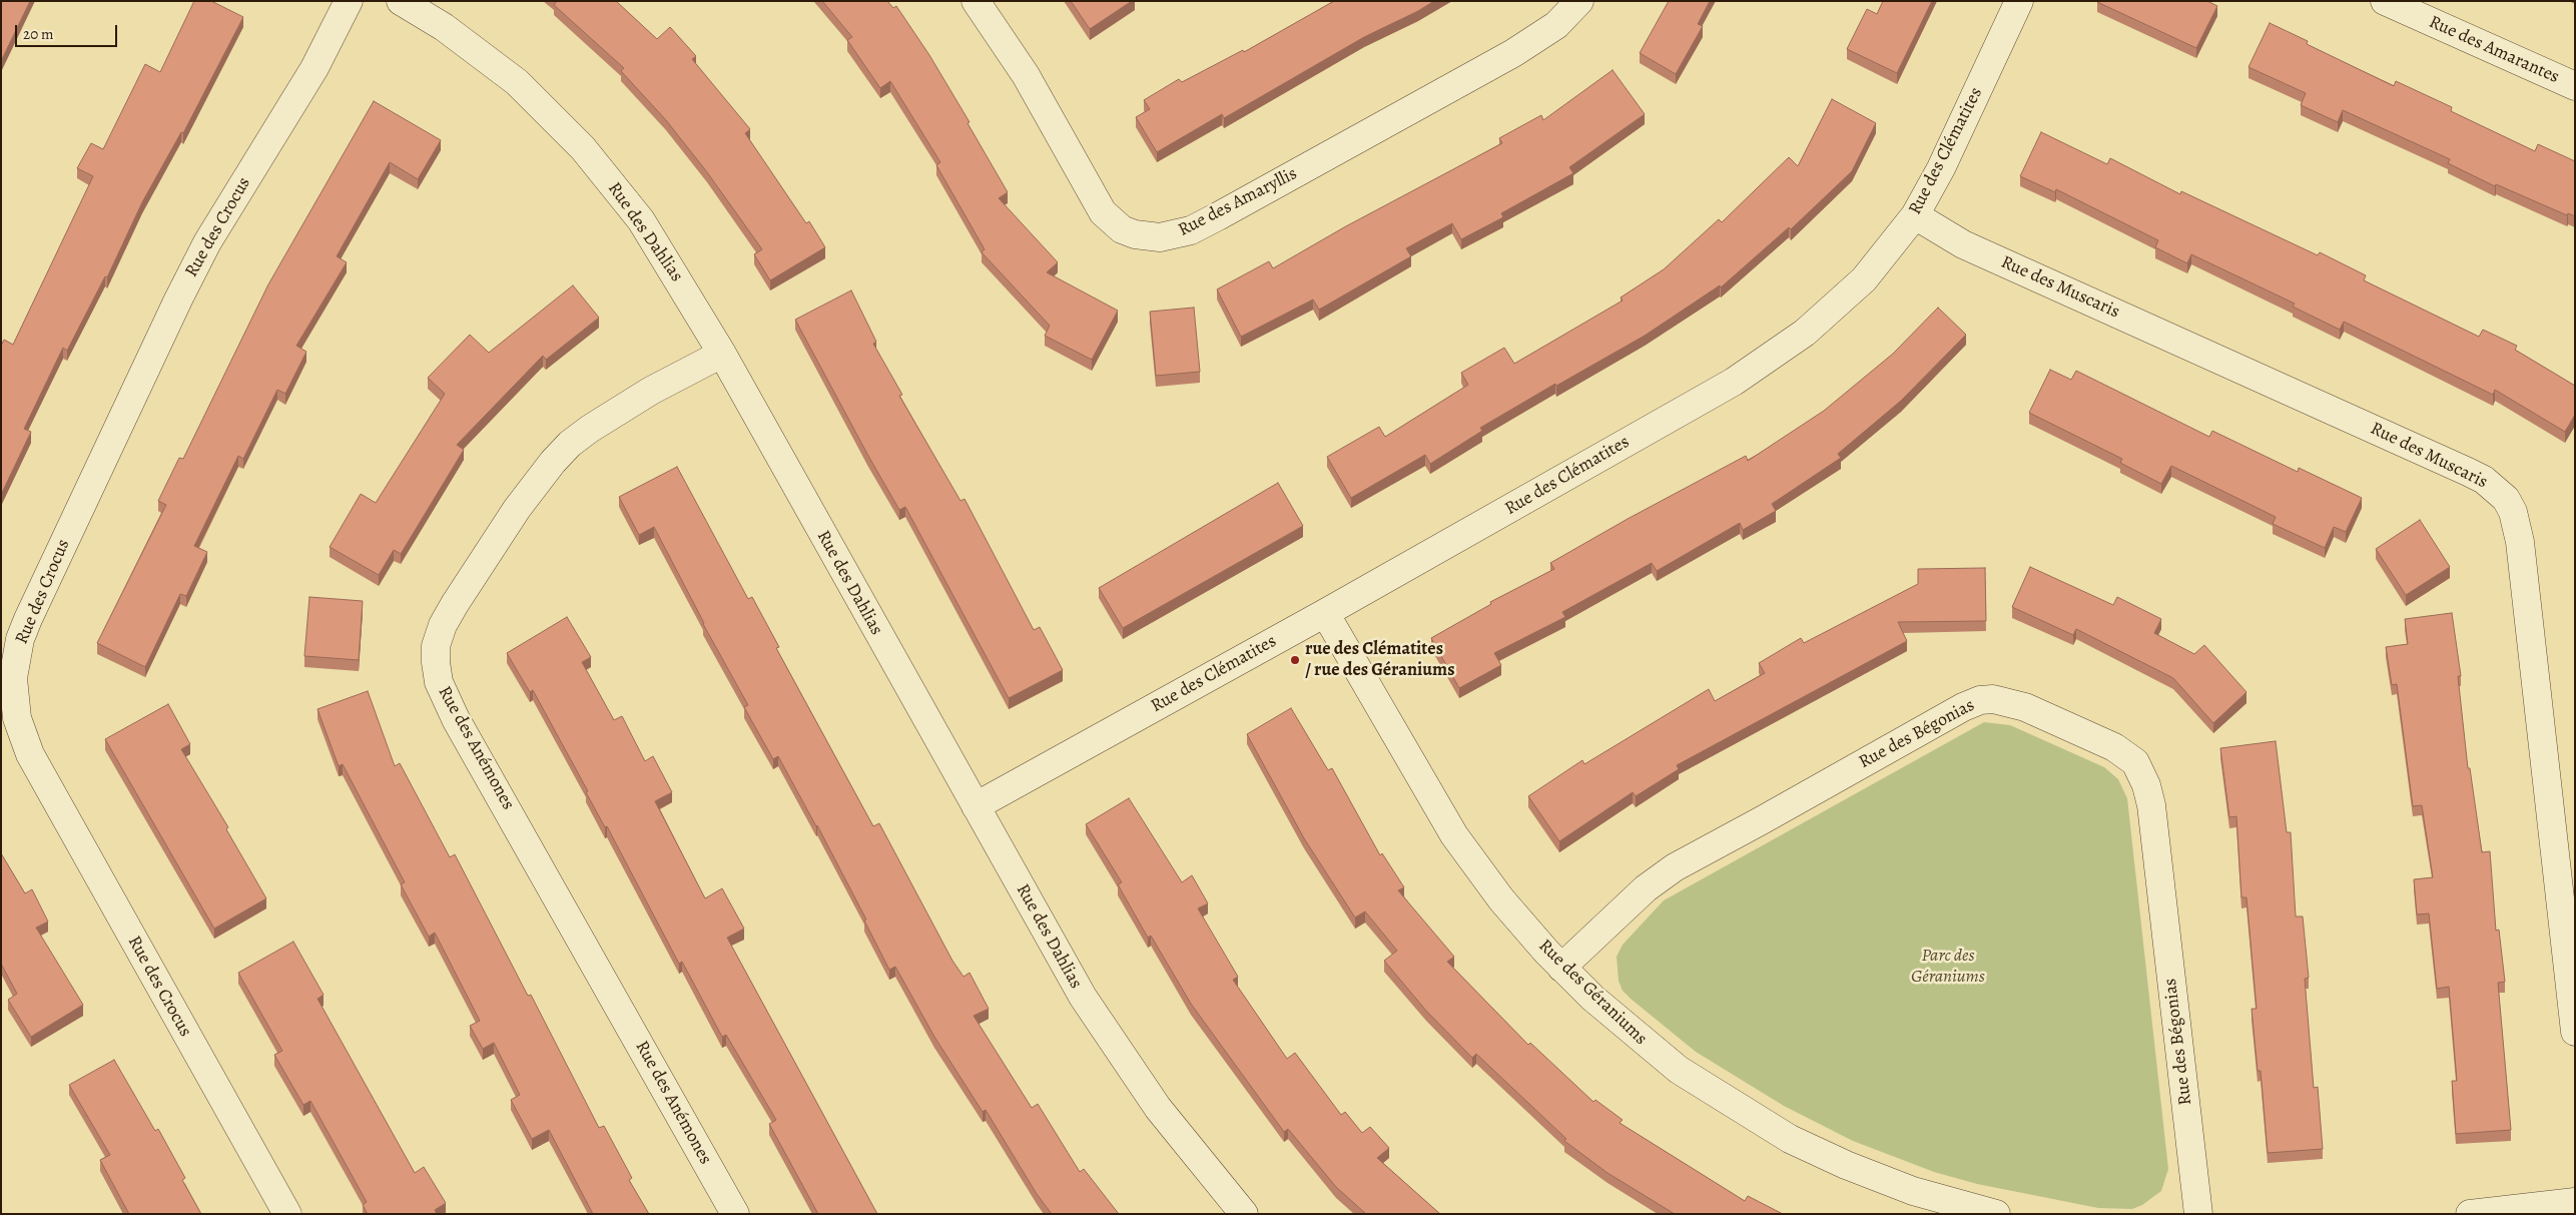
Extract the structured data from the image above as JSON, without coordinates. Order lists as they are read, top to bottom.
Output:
{
  "streets": {
    "street": [
      "Rue des Amarantes",
      "Rue des Clématites",
      "Rue des Amaryllis",
      "Rue des Crocus",
      "Rue des Dahlias",
      "Rue des Muscaris",
      "Rue des Bégonias",
      "Rue des Anémones",
      "Rue des Géraniums"
    ]
  },
  "crossings": [
    ["Rue des Clématites", "Rue des Dahlias"],
    ["Rue des Clématites", "Rue des Muscaris"],
    ["Rue des Clématites", "Rue des Géraniums"],
    ["Rue des Dahlias", "Rue des Anémones"],
    ["Rue des Bégonias", "Rue des Géraniums"]
  ],
  "parks": ["Parc des Géraniums"],
  "places": ["rue des Clématites / rue des Géraniums"],
  "scale_bar": "20 m"
}
